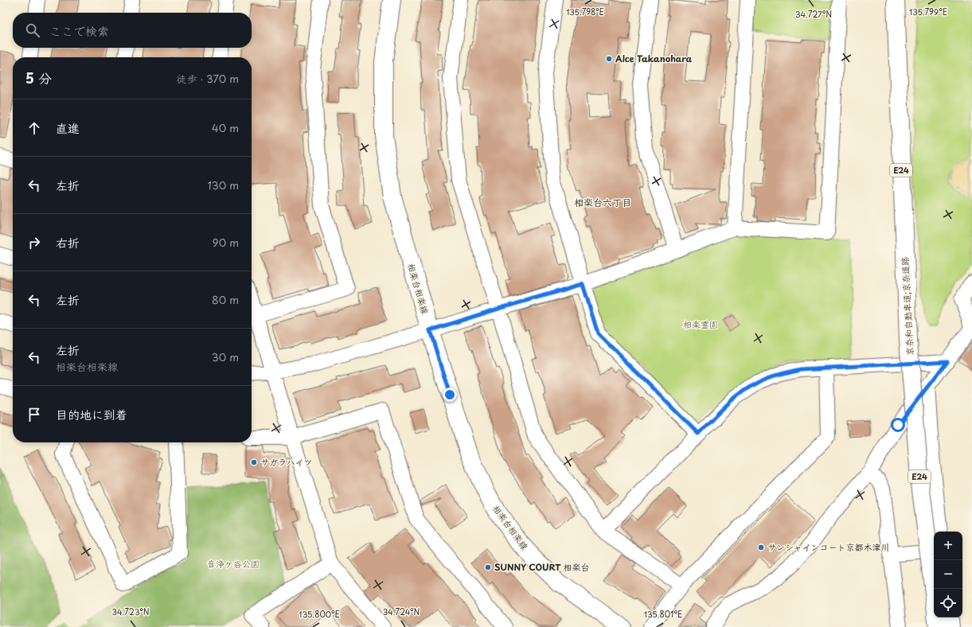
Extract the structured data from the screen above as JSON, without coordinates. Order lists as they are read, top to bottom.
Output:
{
  "streets": {
    "main road": ["E24", "相楽台相楽線", "京奈和自動車道;京奈道路"]
  },
  "districts": ["相楽台六丁目"],
  "parks": ["相楽霊園", "音浄ケ谷公園"],
  "places": [
    "Alce Takanohara",
    "サガラハイツ",
    "サンシャインコート京都木津川",
    "SUNNY COURT 相楽台"
  ],
  "page": {
    "search": "ここで検索",
    "heading": ["5 分", "徒歩 · 370 m"],
    "list": [
      ["直進", "40 m"],
      ["左折", "130 m"],
      ["右折", "90 m"],
      ["左折", "80 m"],
      ["左折", "相楽台相楽線", "30 m"],
      "目的地に到着"
    ],
    "map_buttons": ["+", "−"]
  },
  "coordinates": [
    "135.798°E",
    "135.799°E",
    "34.727°N",
    "34.723°N",
    "34.724°N",
    "135.800°E",
    "135.801°E"
  ]
}
